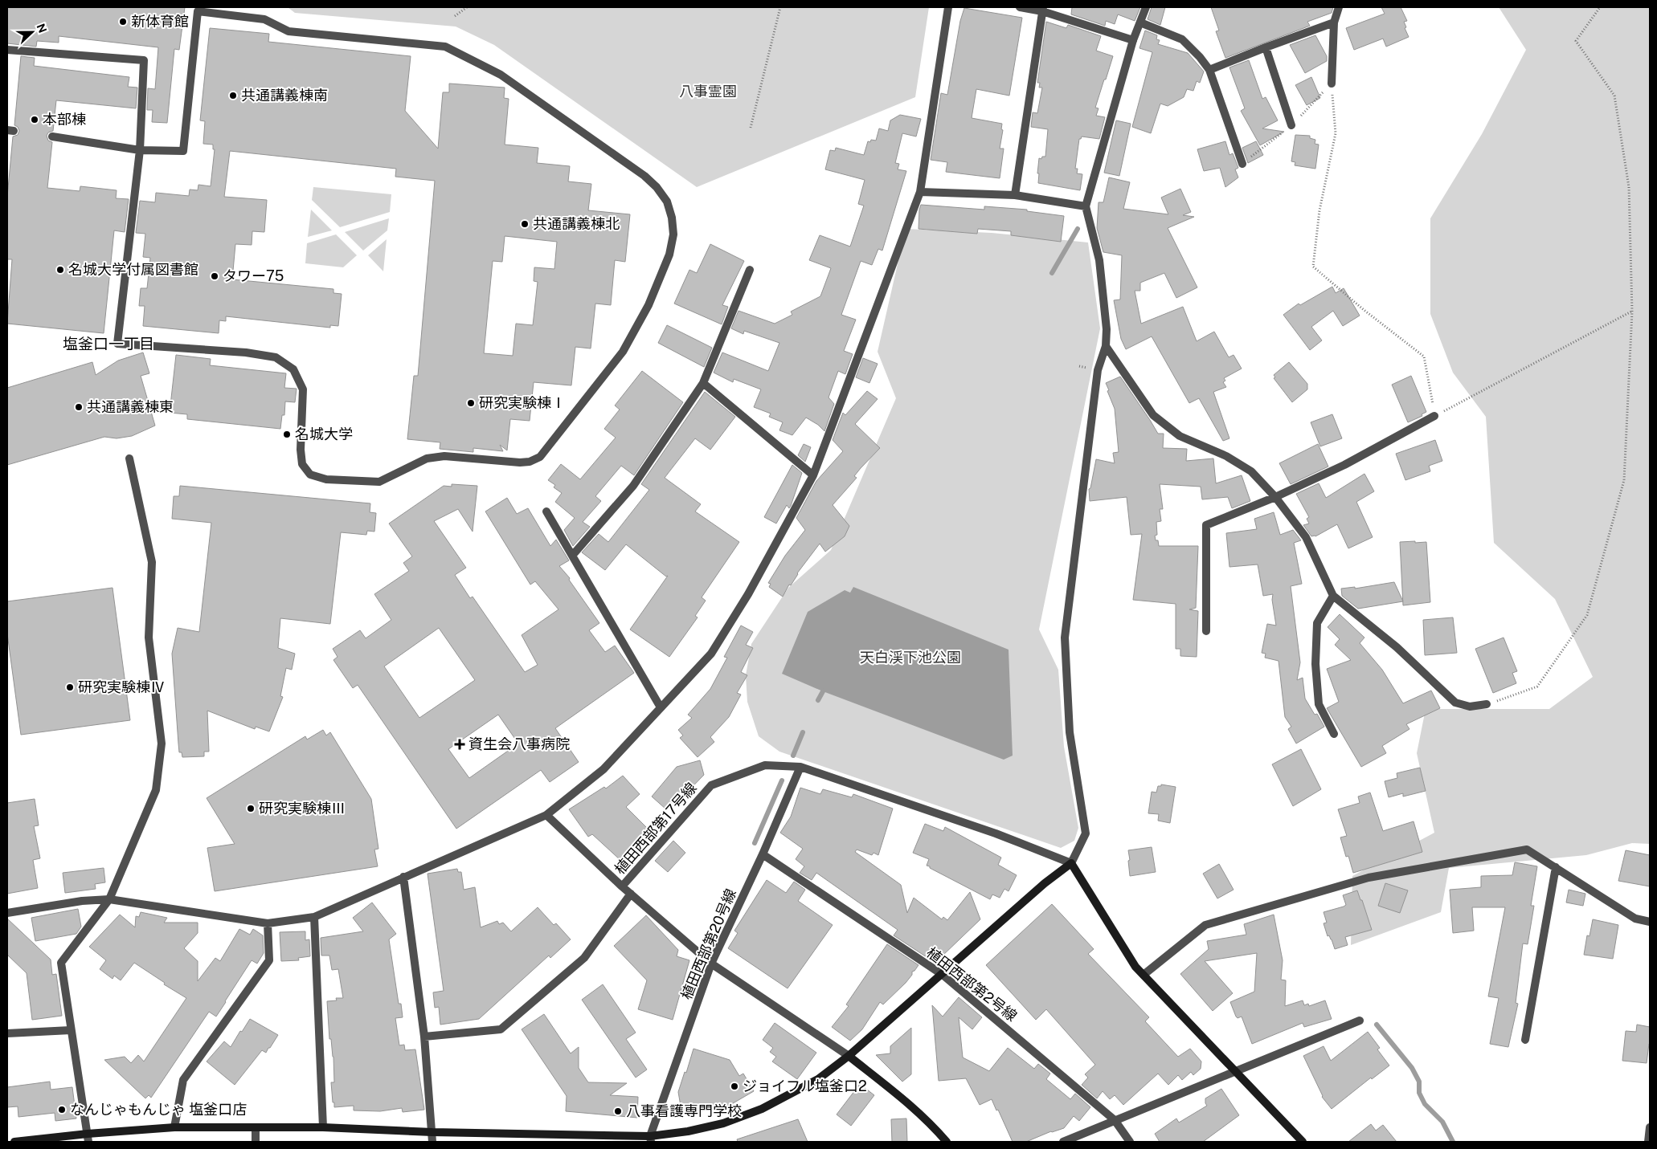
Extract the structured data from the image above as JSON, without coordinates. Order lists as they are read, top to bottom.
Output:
{
  "streets": {
    "street": ["植田西部第17号線", "植田西部第20号線", "植田西部第2号線"]
  },
  "crossings": [
    ["植田西部第17号線", "植田西部第20号線"],
    ["植田西部第20号線", "植田西部第2号線"]
  ],
  "districts": ["塩釜口一丁目"],
  "parks": ["八事霊園", "天白渓下池公園"],
  "places": {
    "other": [
      "新体育館",
      "共通講義棟南",
      "本部棟",
      "共通講義棟北",
      "名城大学付属図書館",
      "タワー75",
      "研究実験棟Ⅰ",
      "共通講義棟東",
      "名城大学",
      "研究実験棟Ⅳ",
      "研究実験棟Ⅲ",
      "ジョイフル塩釜口2",
      "なんじゃもんじゃ 塩釜口店",
      "八事看護専門学校"
    ],
    "health": ["資生会八事病院"]
  },
  "north": "right"
}
